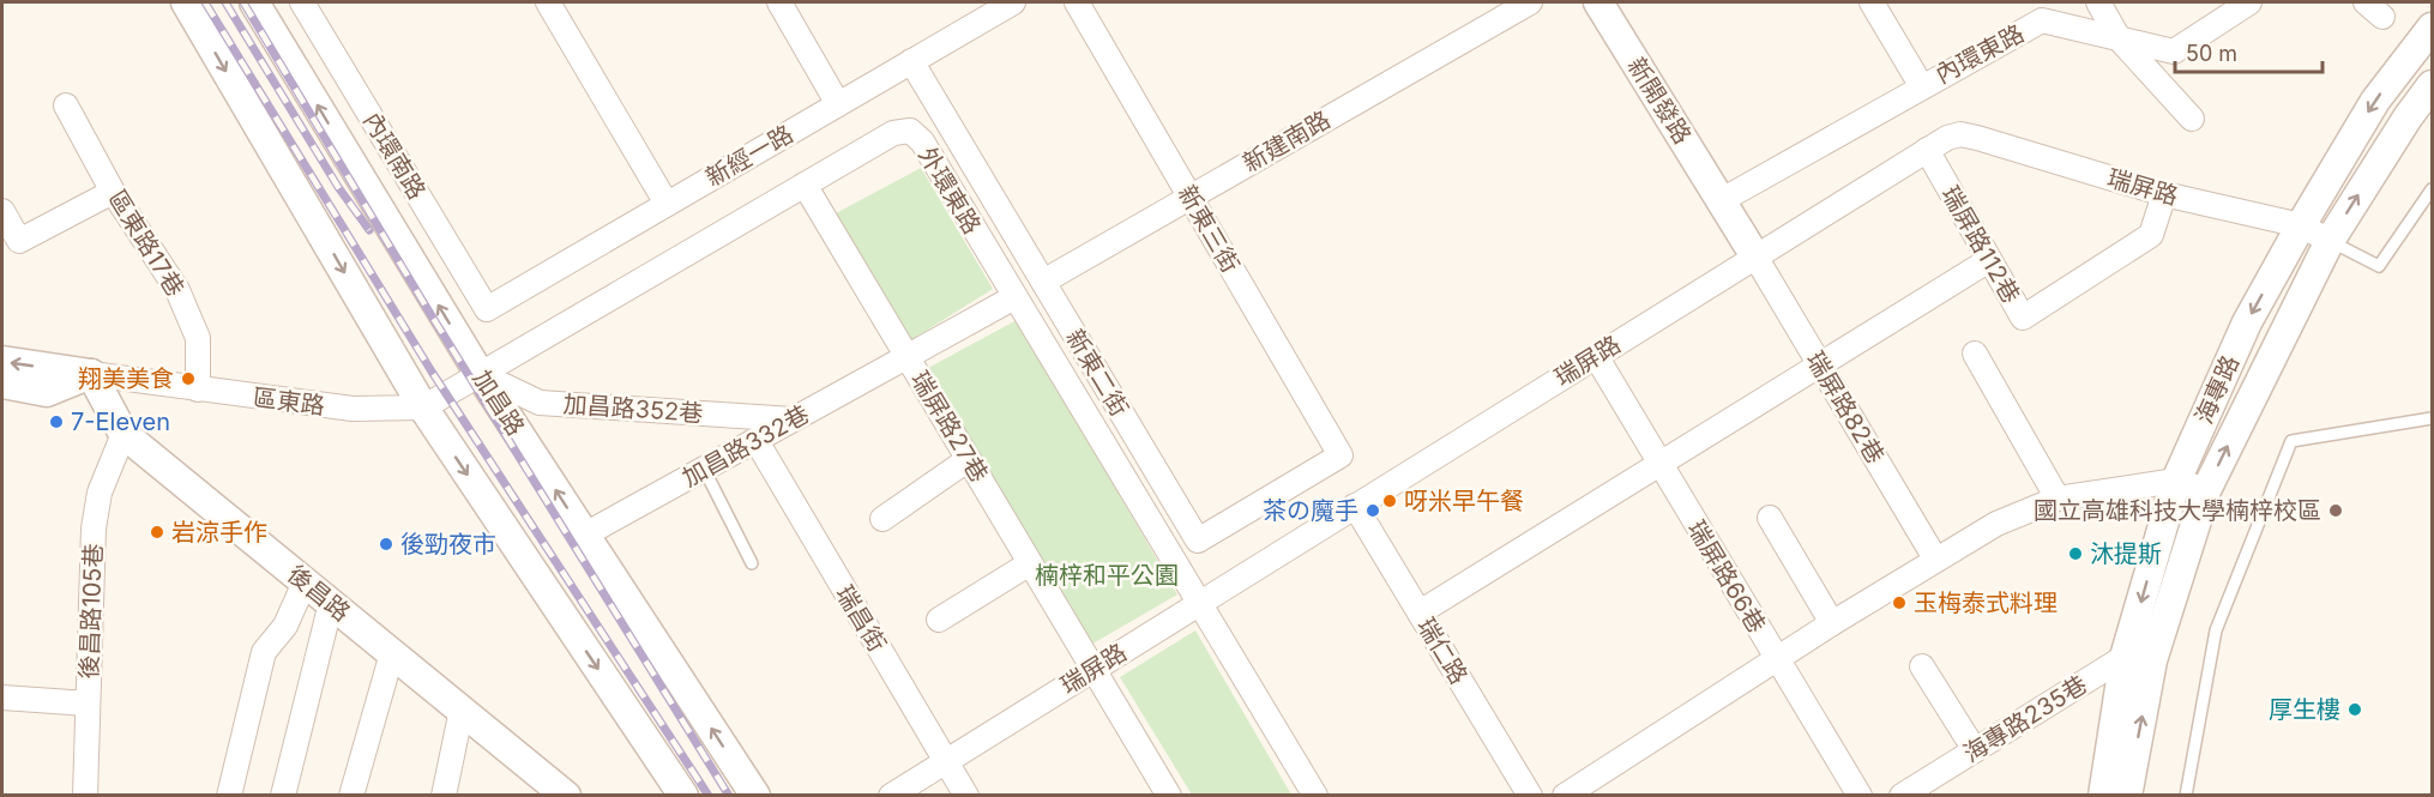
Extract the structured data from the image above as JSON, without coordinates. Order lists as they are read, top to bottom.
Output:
{
  "streets": {
    "street": [
      "內環東路",
      "新開發路",
      "新建南路",
      "內環南路",
      "新經一路",
      "瑞屏路",
      "外環東路",
      "新東三街",
      "區東路17巷",
      "瑞屏路112巷",
      "新東二街",
      "海專路",
      "區東路",
      "加昌路",
      "瑞屏路82巷",
      "加昌路352巷",
      "瑞屏路27巷",
      "加昌路332巷",
      "瑞屏路66巷",
      "後昌路",
      "後昌路105巷",
      "瑞昌街",
      "瑞仁路",
      "海專路235巷"
    ]
  },
  "crossings": [
    ["內環東路", "新開發路"],
    ["新開發路", "瑞屏路"],
    ["新開發路", "瑞屏路82巷"],
    ["新建南路", "新東三街"],
    ["新建南路", "新東二街"],
    ["內環南路", "新經一路"],
    ["新經一路", "新東二街"],
    ["瑞屏路", "外環東路"],
    ["瑞屏路", "瑞屏路112巷"],
    ["瑞屏路", "海專路"],
    ["瑞屏路", "瑞屏路82巷"],
    ["瑞屏路", "瑞屏路27巷"],
    ["瑞屏路", "瑞屏路66巷"],
    ["瑞屏路", "瑞昌街"],
    ["瑞屏路", "瑞仁路"],
    ["外環東路", "區東路"],
    ["外環東路", "加昌路"],
    ["外環東路", "加昌路352巷"],
    ["外環東路", "瑞屏路27巷"],
    ["新東三街", "新東二街"],
    ["區東路17巷", "區東路"],
    ["海專路", "海專路235巷"],
    ["區東路", "加昌路"],
    ["區東路", "加昌路352巷"],
    ["區東路", "後昌路"],
    ["加昌路", "加昌路352巷"],
    ["加昌路", "加昌路332巷"],
    ["加昌路352巷", "加昌路332巷"],
    ["瑞屏路27巷", "加昌路332巷"],
    ["加昌路332巷", "瑞昌街"],
    ["後昌路", "後昌路105巷"]
  ],
  "parks": ["楠梓和平公園"],
  "places": [
    "翔美美食",
    "7-Eleven",
    "呀米早午餐",
    "茶の魔手",
    "國立高雄科技大學楠梓校區",
    "岩涼手作",
    "後勁夜市",
    "沐提斯",
    "玉梅泰式料理",
    "厚生樓"
  ],
  "scale_bar": "50 m"
}
